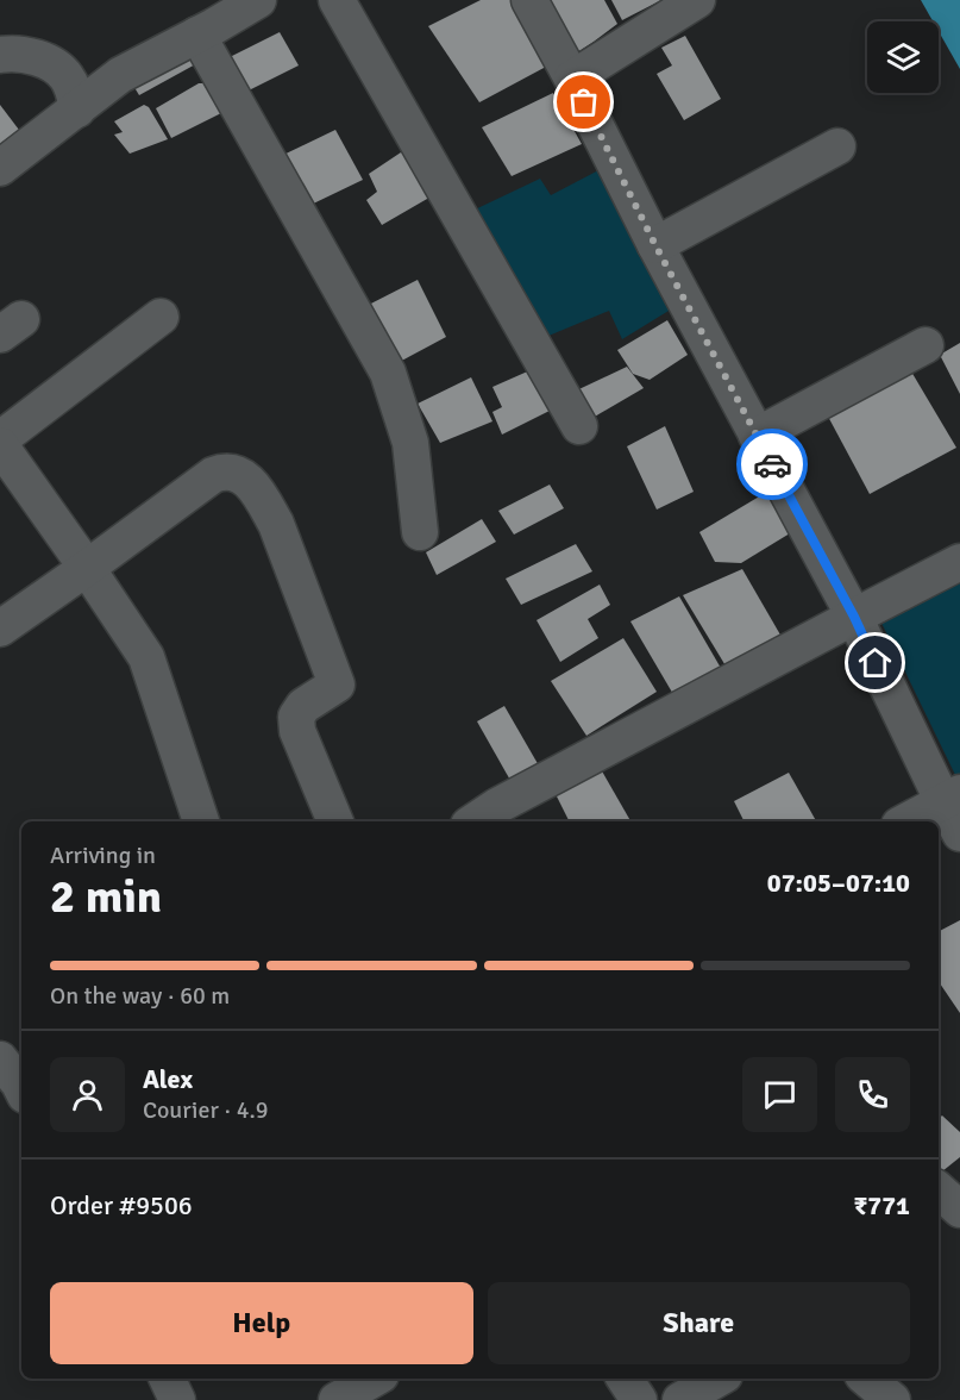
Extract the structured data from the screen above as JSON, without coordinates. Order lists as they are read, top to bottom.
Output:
{
  "page": {
    "heading": ["2 min", "Arriving in", "07:05–07:10"],
    "panel": [
      "Alex",
      "Courier · 4.9",
      "Order #9506",
      "₹771"
    ],
    "bar": "On the way · 60 m",
    "buttons": ["Help", "Share"]
  }
}
